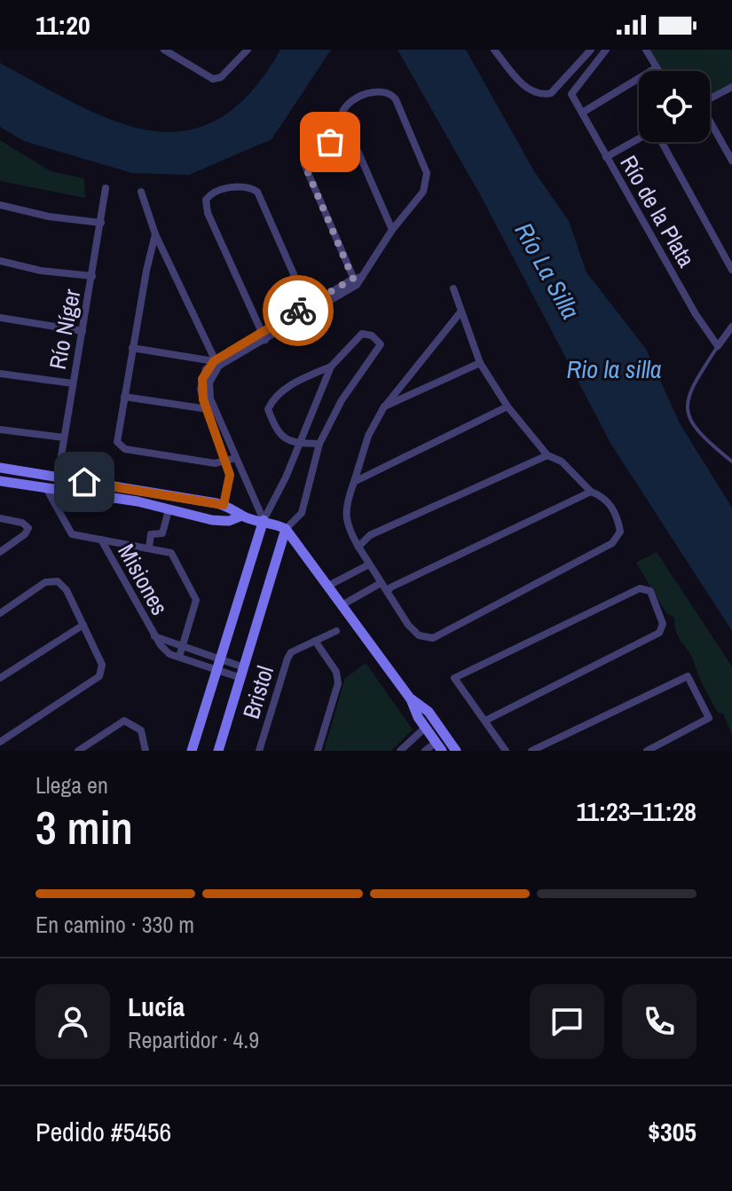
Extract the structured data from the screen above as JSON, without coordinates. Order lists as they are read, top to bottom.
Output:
{
  "streets": {
    "street": [
      "Río de la Plata",
      "Río Níger",
      "Misiones",
      "Bristol"
    ]
  },
  "water": ["Río La Silla", "Rio la silla"],
  "page": {
    "status": "11:20",
    "heading": ["3 min", "Llega en", "11:23–11:28"],
    "panel": [
      "Lucía",
      "Repartidor · 4.9",
      "Pedido #5456",
      "$305"
    ],
    "bar": "En camino · 330 m"
  }
}
